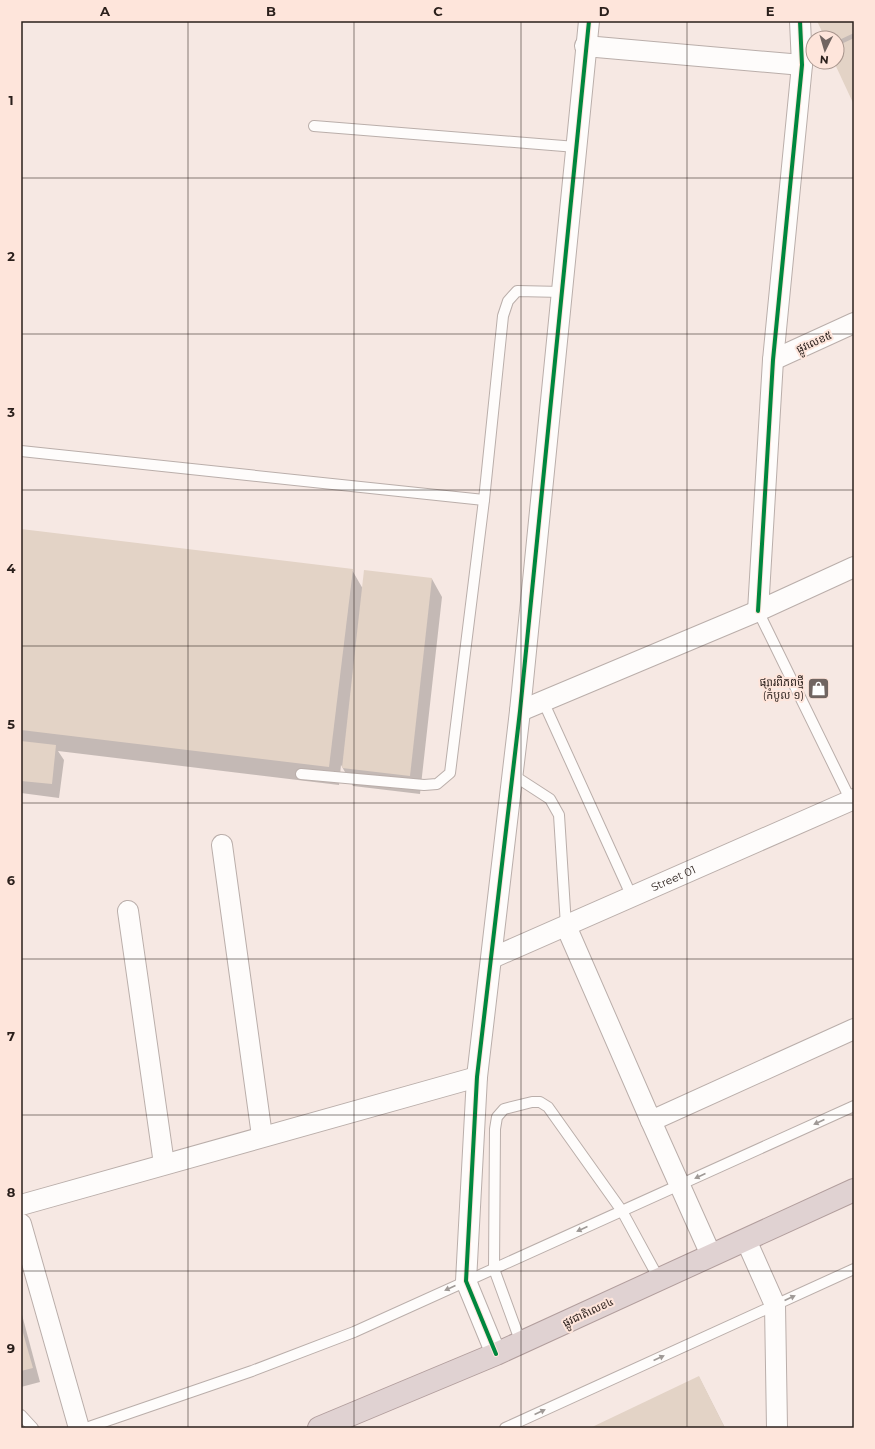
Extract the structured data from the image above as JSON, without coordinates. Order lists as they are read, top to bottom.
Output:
{
  "streets": {
    "highway": ["ផ្លូវជាតិលេខ៤"],
    "street": ["ផ្លូវលេខ៥", "Street 01"]
  },
  "places": {
    "shop": ["ផ្សារពិភពថ្មី (កំបូល ១)"]
  },
  "north": "bottom",
  "grid": {
    "columns": [
      "A",
      "B",
      "C",
      "D",
      "E"
    ],
    "rows": [
      "1",
      "2",
      "3",
      "4",
      "5",
      "6",
      "7",
      "8",
      "9"
    ]
  }
}
